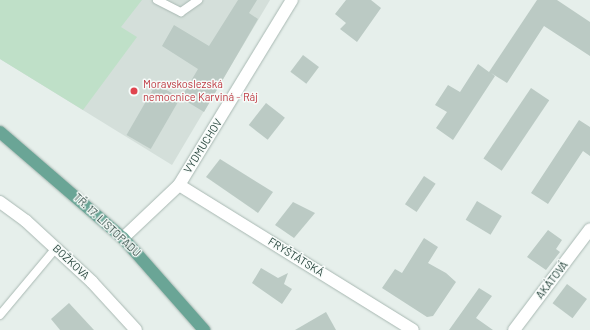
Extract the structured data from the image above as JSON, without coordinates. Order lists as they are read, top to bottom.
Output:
{
  "streets": {
    "main road": ["TŘ. 17. LISTOPADU"],
    "street": [
      "VYDMUCHOV",
      "FRYŠTÁTSKÁ",
      "BOŽKOVA",
      "AKÁTOVÁ"
    ]
  },
  "crossings": [
    ["VYDMUCHOV", "TŘ. 17. LISTOPADU"],
    ["VYDMUCHOV", "FRYŠTÁTSKÁ"]
  ],
  "places": ["Moravskoslezská nemocnice Karviná - Ráj"]
}
